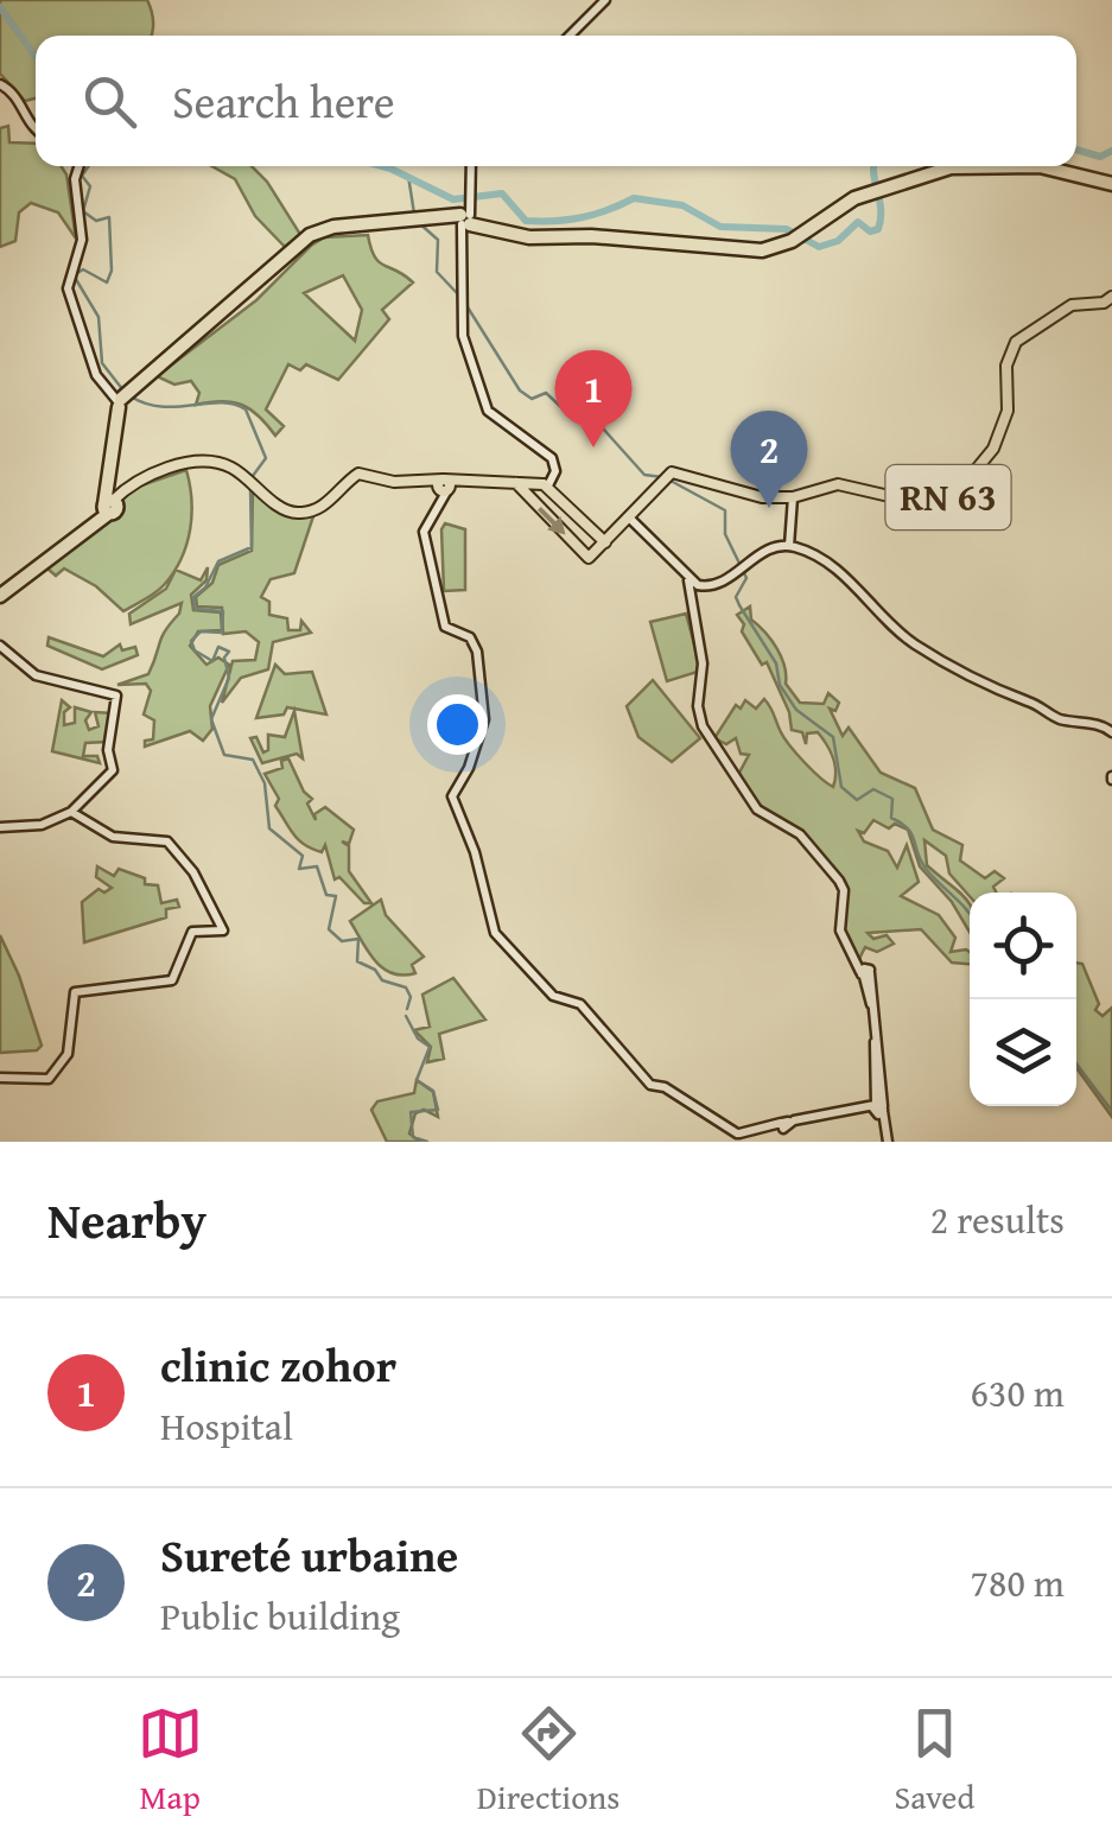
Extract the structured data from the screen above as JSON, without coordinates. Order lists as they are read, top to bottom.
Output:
{
  "streets": {
    "main road": ["RN 63"]
  },
  "page": {
    "search": "Search here",
    "pins": ["1", "2"],
    "heading": ["Nearby", "2 results"],
    "list": [
      {
        "mark": "1",
        "name": "clinic zohor",
        "note": "Hospital",
        "value": "630 m"
      },
      {
        "mark": "2",
        "name": "Sureté urbaine",
        "note": "Public building",
        "value": "780 m"
      }
    ],
    "nav": ["Map", "Directions", "Saved"]
  }
}
